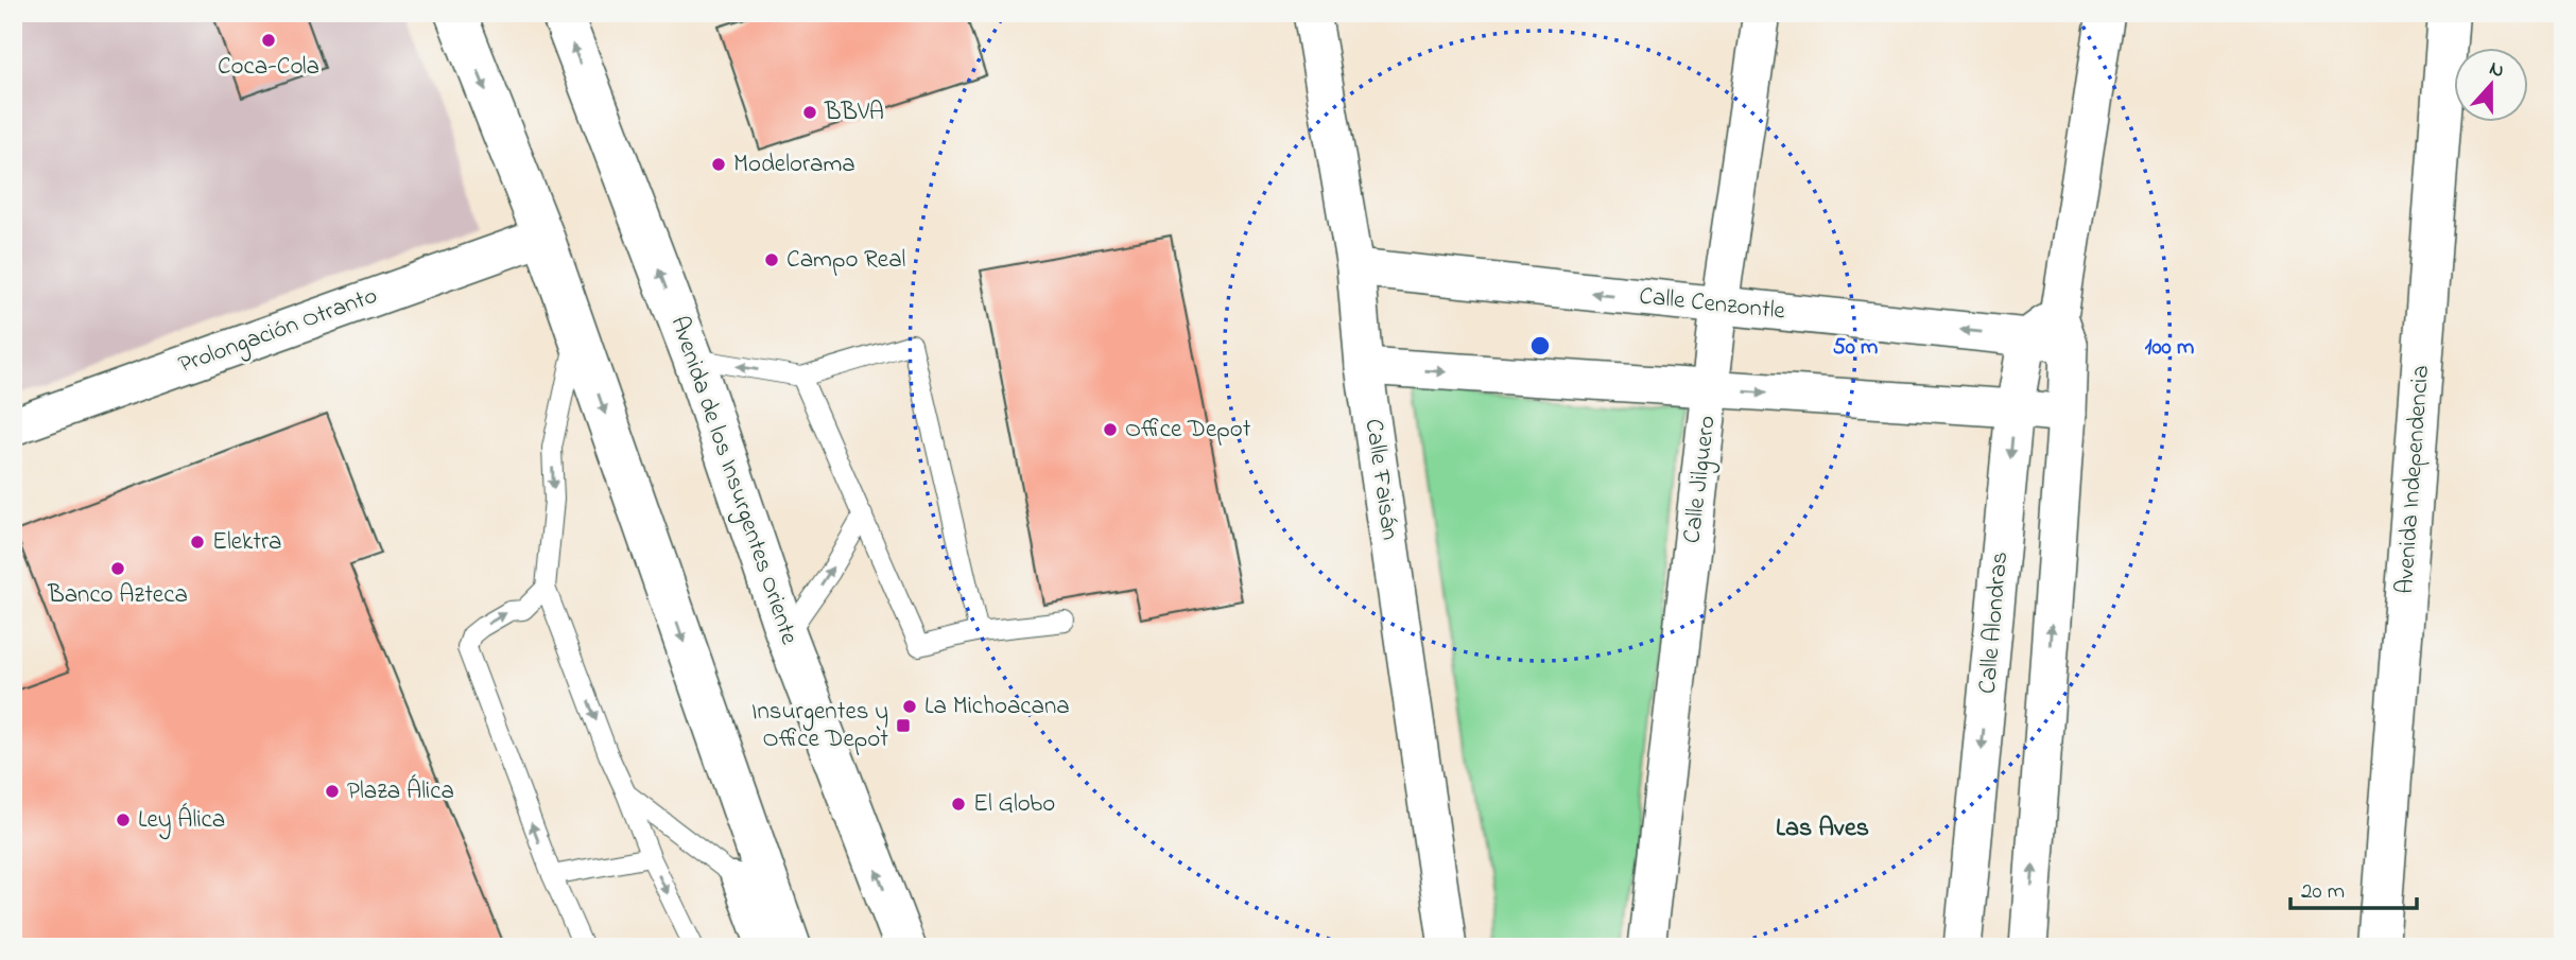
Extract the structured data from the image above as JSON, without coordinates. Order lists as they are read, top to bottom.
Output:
{
  "streets": {
    "main road": ["Avenida Independencia", "Avenida de los Insurgentes Oriente"],
    "street": [
      "Calle Cenzontle",
      "Prolongación Otranto",
      "Calle Faisán",
      "Calle Jilguero",
      "Calle Alondras"
    ]
  },
  "crossings": [
    ["Calle Cenzontle", "Calle Faisán"],
    ["Calle Cenzontle", "Calle Jilguero"],
    ["Calle Cenzontle", "Calle Alondras"]
  ],
  "districts": ["Las Aves"],
  "places": {
    "other": [
      "Coca-Cola",
      "BBVA",
      "Modelorama",
      "Campo Real",
      "Office Depot",
      "Elektra",
      "Banco Azteca",
      "La Michoacana",
      "Plaza Álica",
      "El Globo",
      "Ley Álica"
    ],
    "transit": ["Insurgentes y Office Depot"]
  },
  "scale_bar": "20 m",
  "north": "top",
  "rings": ["50 m", "100 m"]
}
